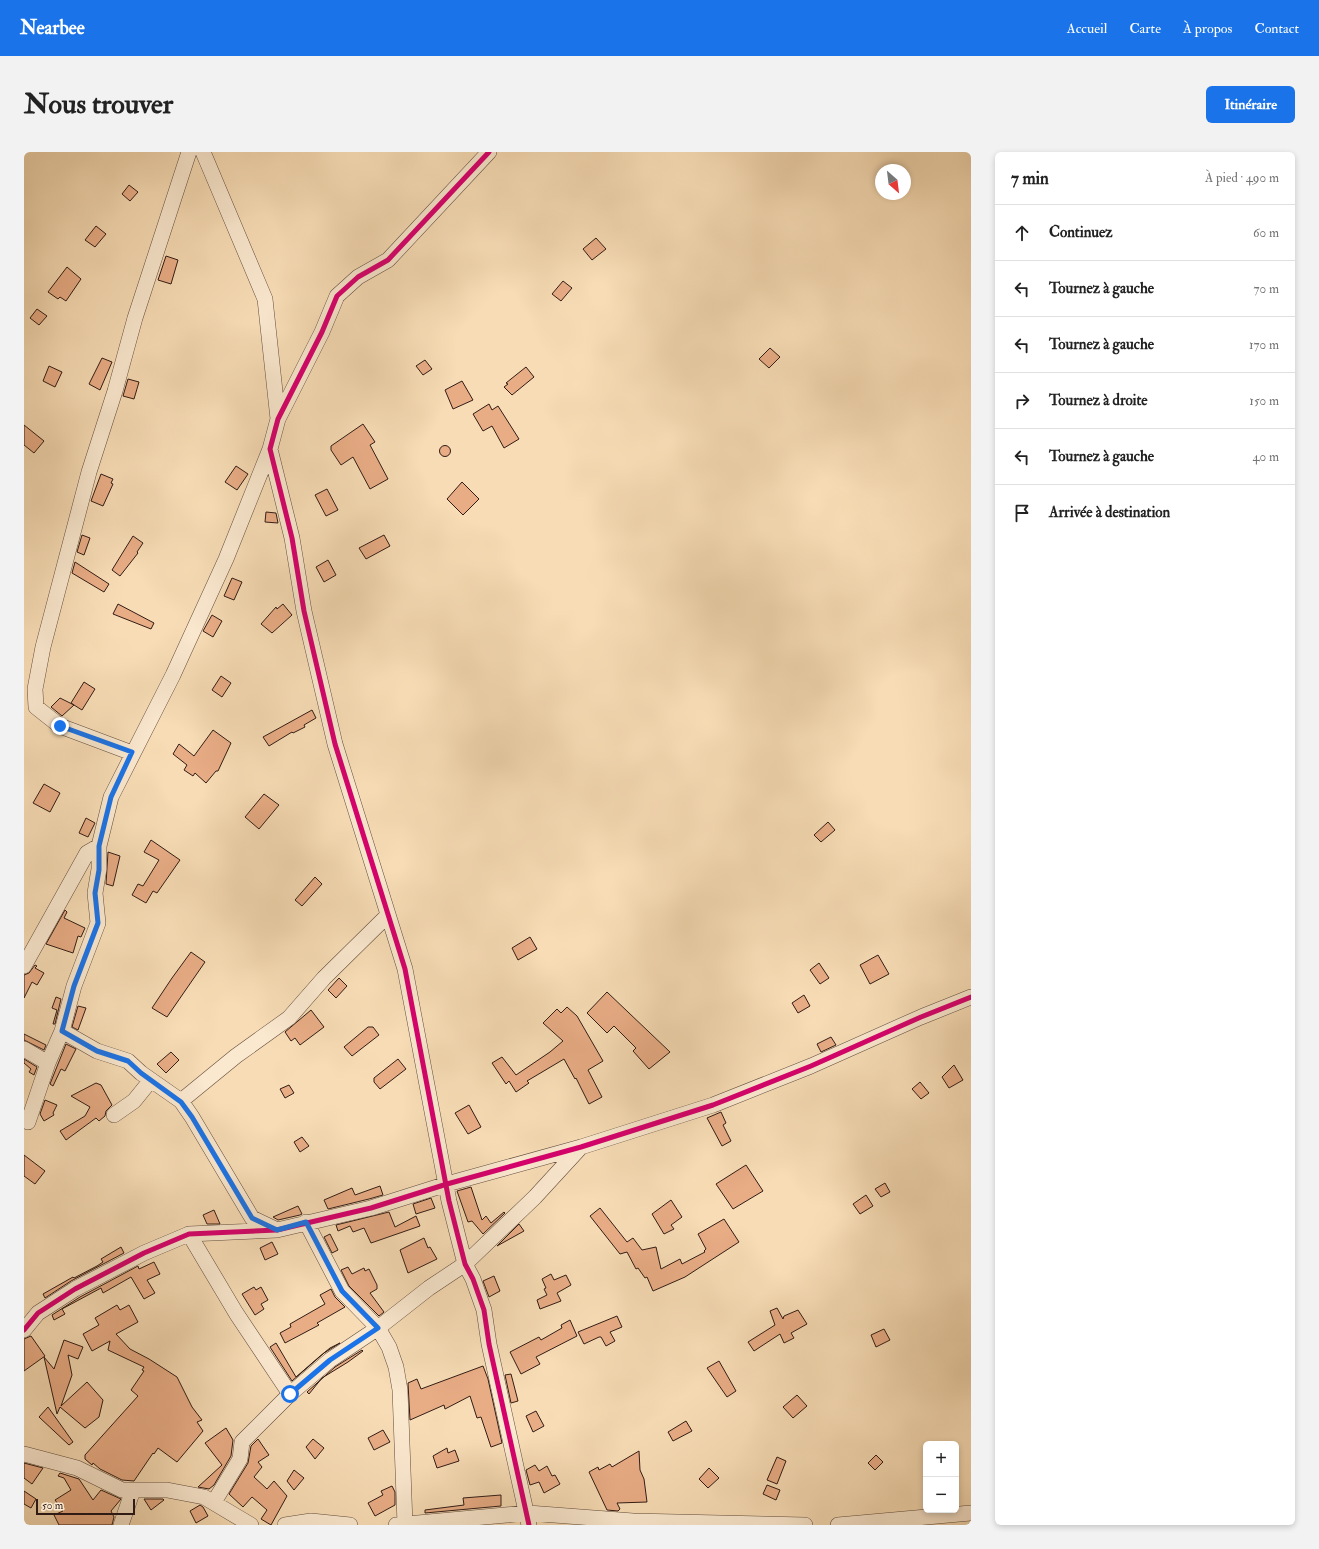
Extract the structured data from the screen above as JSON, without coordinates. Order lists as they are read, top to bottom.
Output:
{
  "scale_bar": "50 m",
  "north": "bottom right",
  "page": {
    "header": "Nearbee",
    "nav": [
      "Accueil",
      "Carte",
      "À propos",
      "Contact"
    ],
    "buttons": "Itinéraire",
    "title": "Nous trouver",
    "heading": ["7 min", "À pied · 490 m"],
    "list": [
      ["Continuez", "60 m"],
      ["Tournez à gauche", "70 m"],
      ["Tournez à gauche", "170 m"],
      ["Tournez à droite", "150 m"],
      ["Tournez à gauche", "40 m"],
      "Arrivée à destination"
    ],
    "map_buttons": ["+", "−"],
    "scale": "50 m"
  }
}
